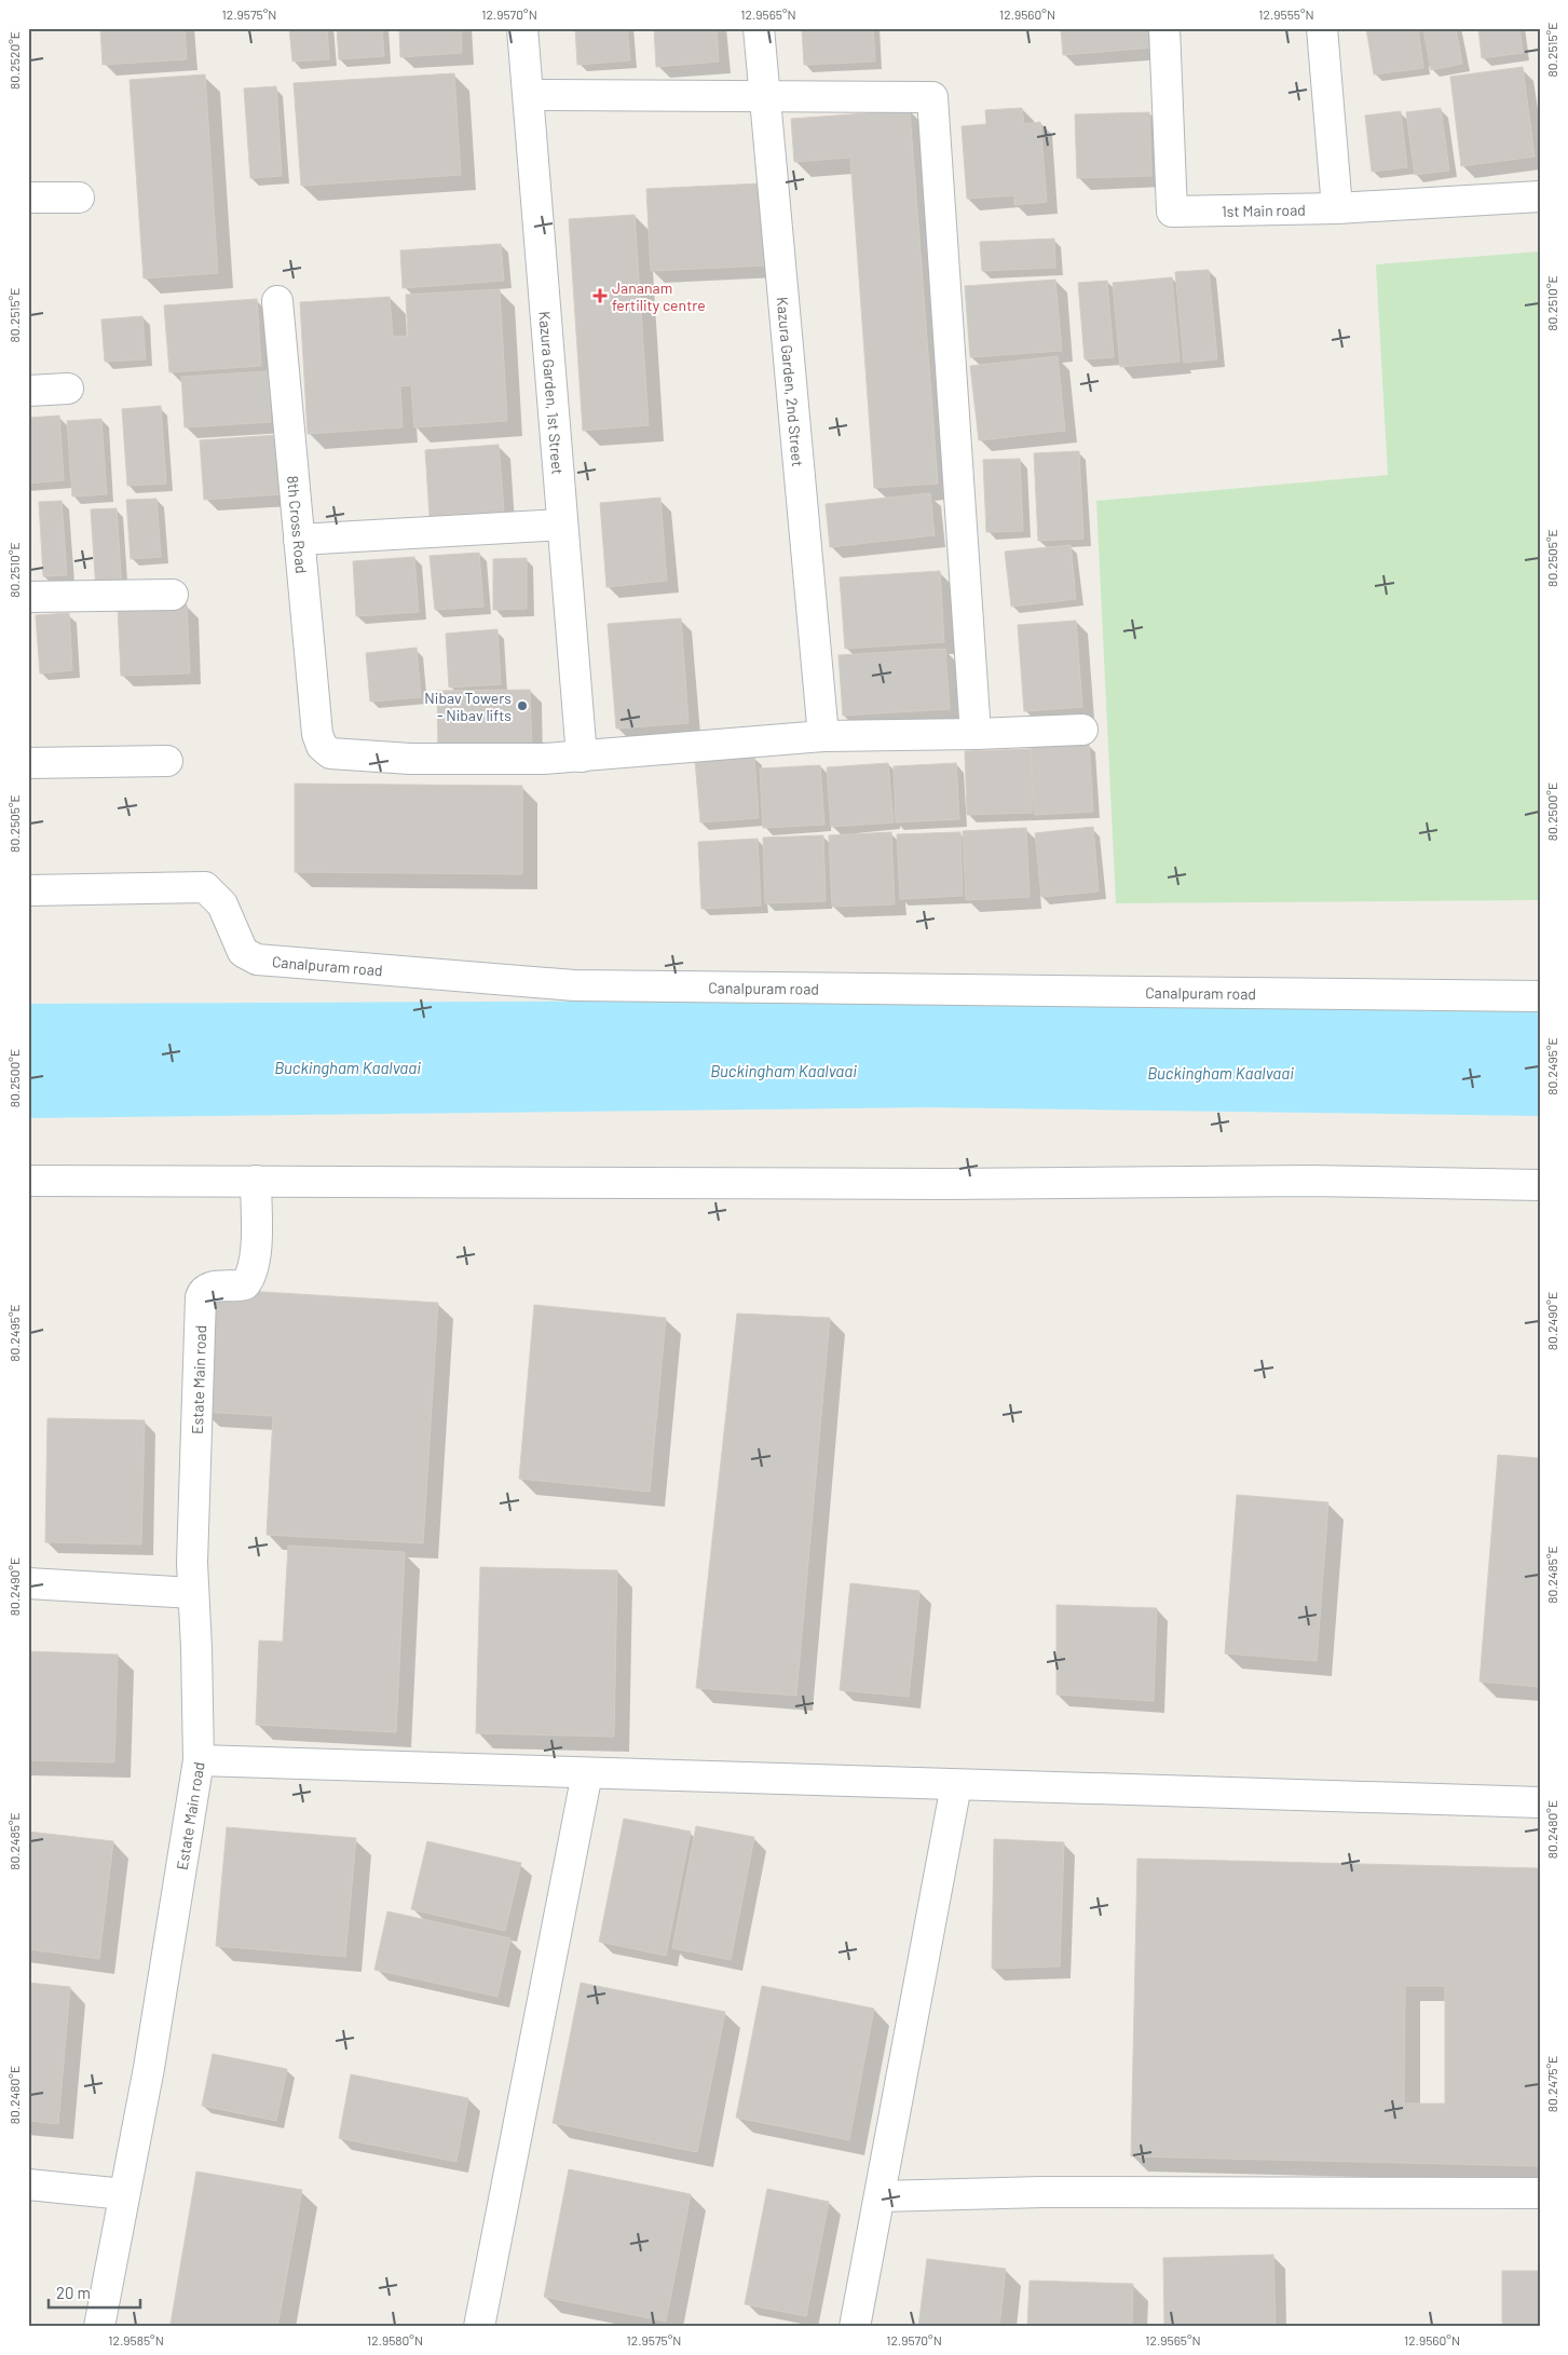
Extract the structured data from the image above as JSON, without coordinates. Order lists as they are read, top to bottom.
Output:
{
  "streets": {
    "street": [
      "1st Main road",
      "Kazura Garden, 2nd Street",
      "Kazura Garden, 1st Street",
      "8th Cross Road",
      "Canalpuram road",
      "Estate Main road"
    ]
  },
  "crossings": [
    ["Kazura Garden, 1st Street", "8th Cross Road"]
  ],
  "water": ["Buckingham Kaalvaai"],
  "places": {
    "health": ["Jananam fertility centre"],
    "other": ["Nibav Towers - Nibav lifts"]
  },
  "scale_bar": "20 m",
  "coordinates": [
    "12.9575°N",
    "12.9570°N",
    "12.9565°N",
    "12.9560°N",
    "12.9555°N",
    "80.2515°E",
    "80.2520°E",
    "80.2510°E",
    "80.2505°E",
    "80.2500°E",
    "80.2495°E",
    "80.2490°E",
    "80.2485°E",
    "80.2480°E",
    "80.2475°E",
    "12.9585°N",
    "12.9580°N"
  ]
}
